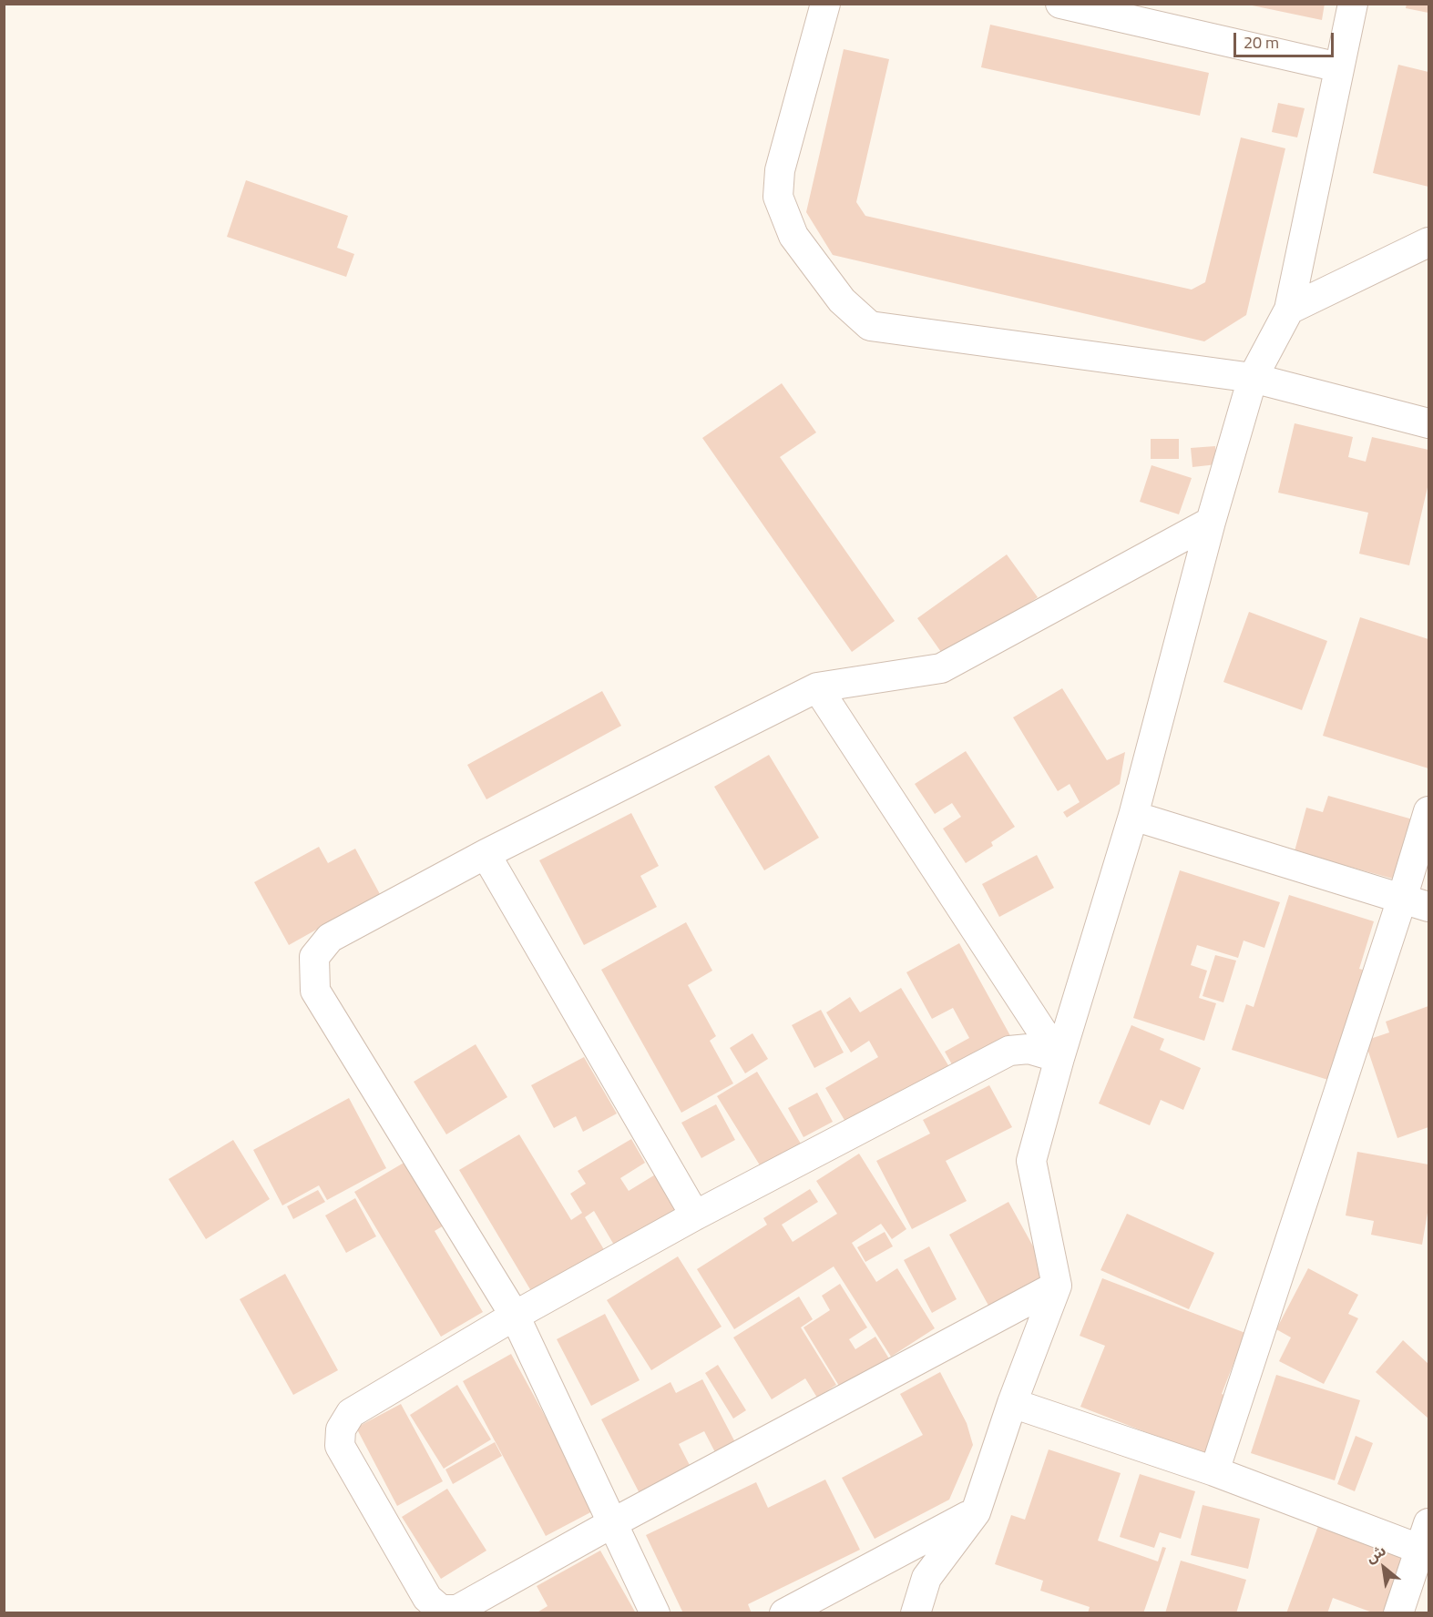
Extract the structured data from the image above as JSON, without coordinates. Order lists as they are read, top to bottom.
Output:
{
  "scale_bar": "20 m",
  "north": "top left"
}
